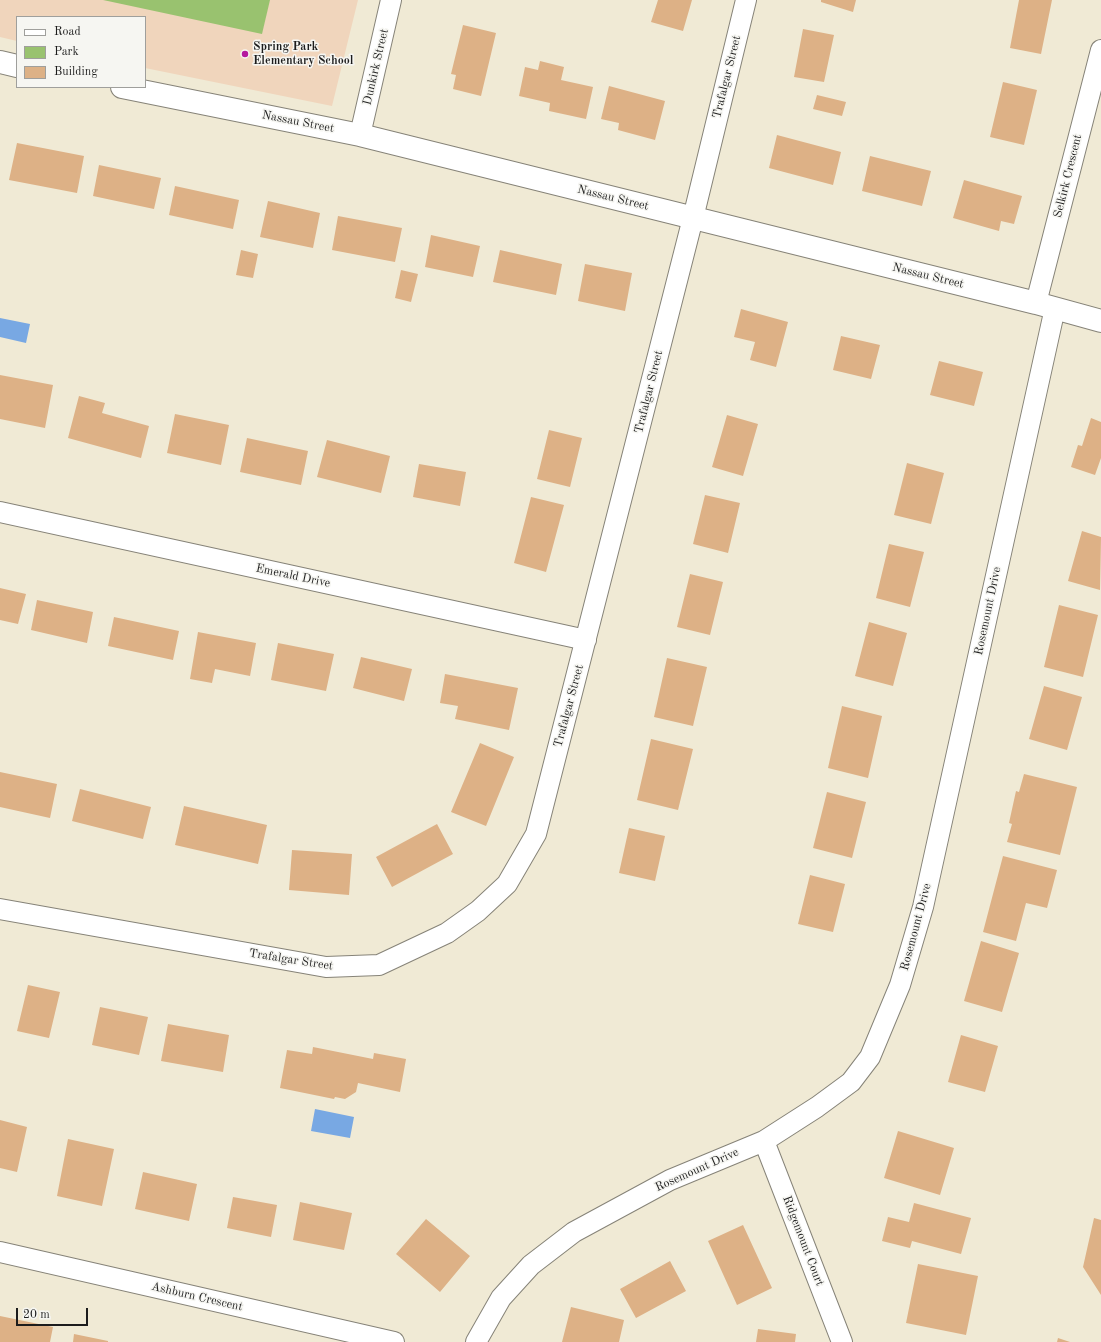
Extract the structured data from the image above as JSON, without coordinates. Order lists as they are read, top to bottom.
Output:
{
  "streets": {
    "street": [
      "Dunkirk Street",
      "Trafalgar Street",
      "Nassau Street",
      "Selkirk Crescent",
      "Emerald Drive",
      "Rosemount Drive",
      "Ridgemount Court",
      "Ashburn Crescent"
    ]
  },
  "crossings": [
    ["Dunkirk Street", "Nassau Street"],
    ["Trafalgar Street", "Nassau Street"],
    ["Trafalgar Street", "Emerald Drive"],
    ["Nassau Street", "Selkirk Crescent"],
    ["Nassau Street", "Rosemount Drive"],
    ["Selkirk Crescent", "Rosemount Drive"],
    ["Rosemount Drive", "Ridgemount Court"]
  ],
  "places": ["Spring Park Elementary School"],
  "legend": ["Road", "Park", "Building"],
  "scale_bar": "20 m"
}
